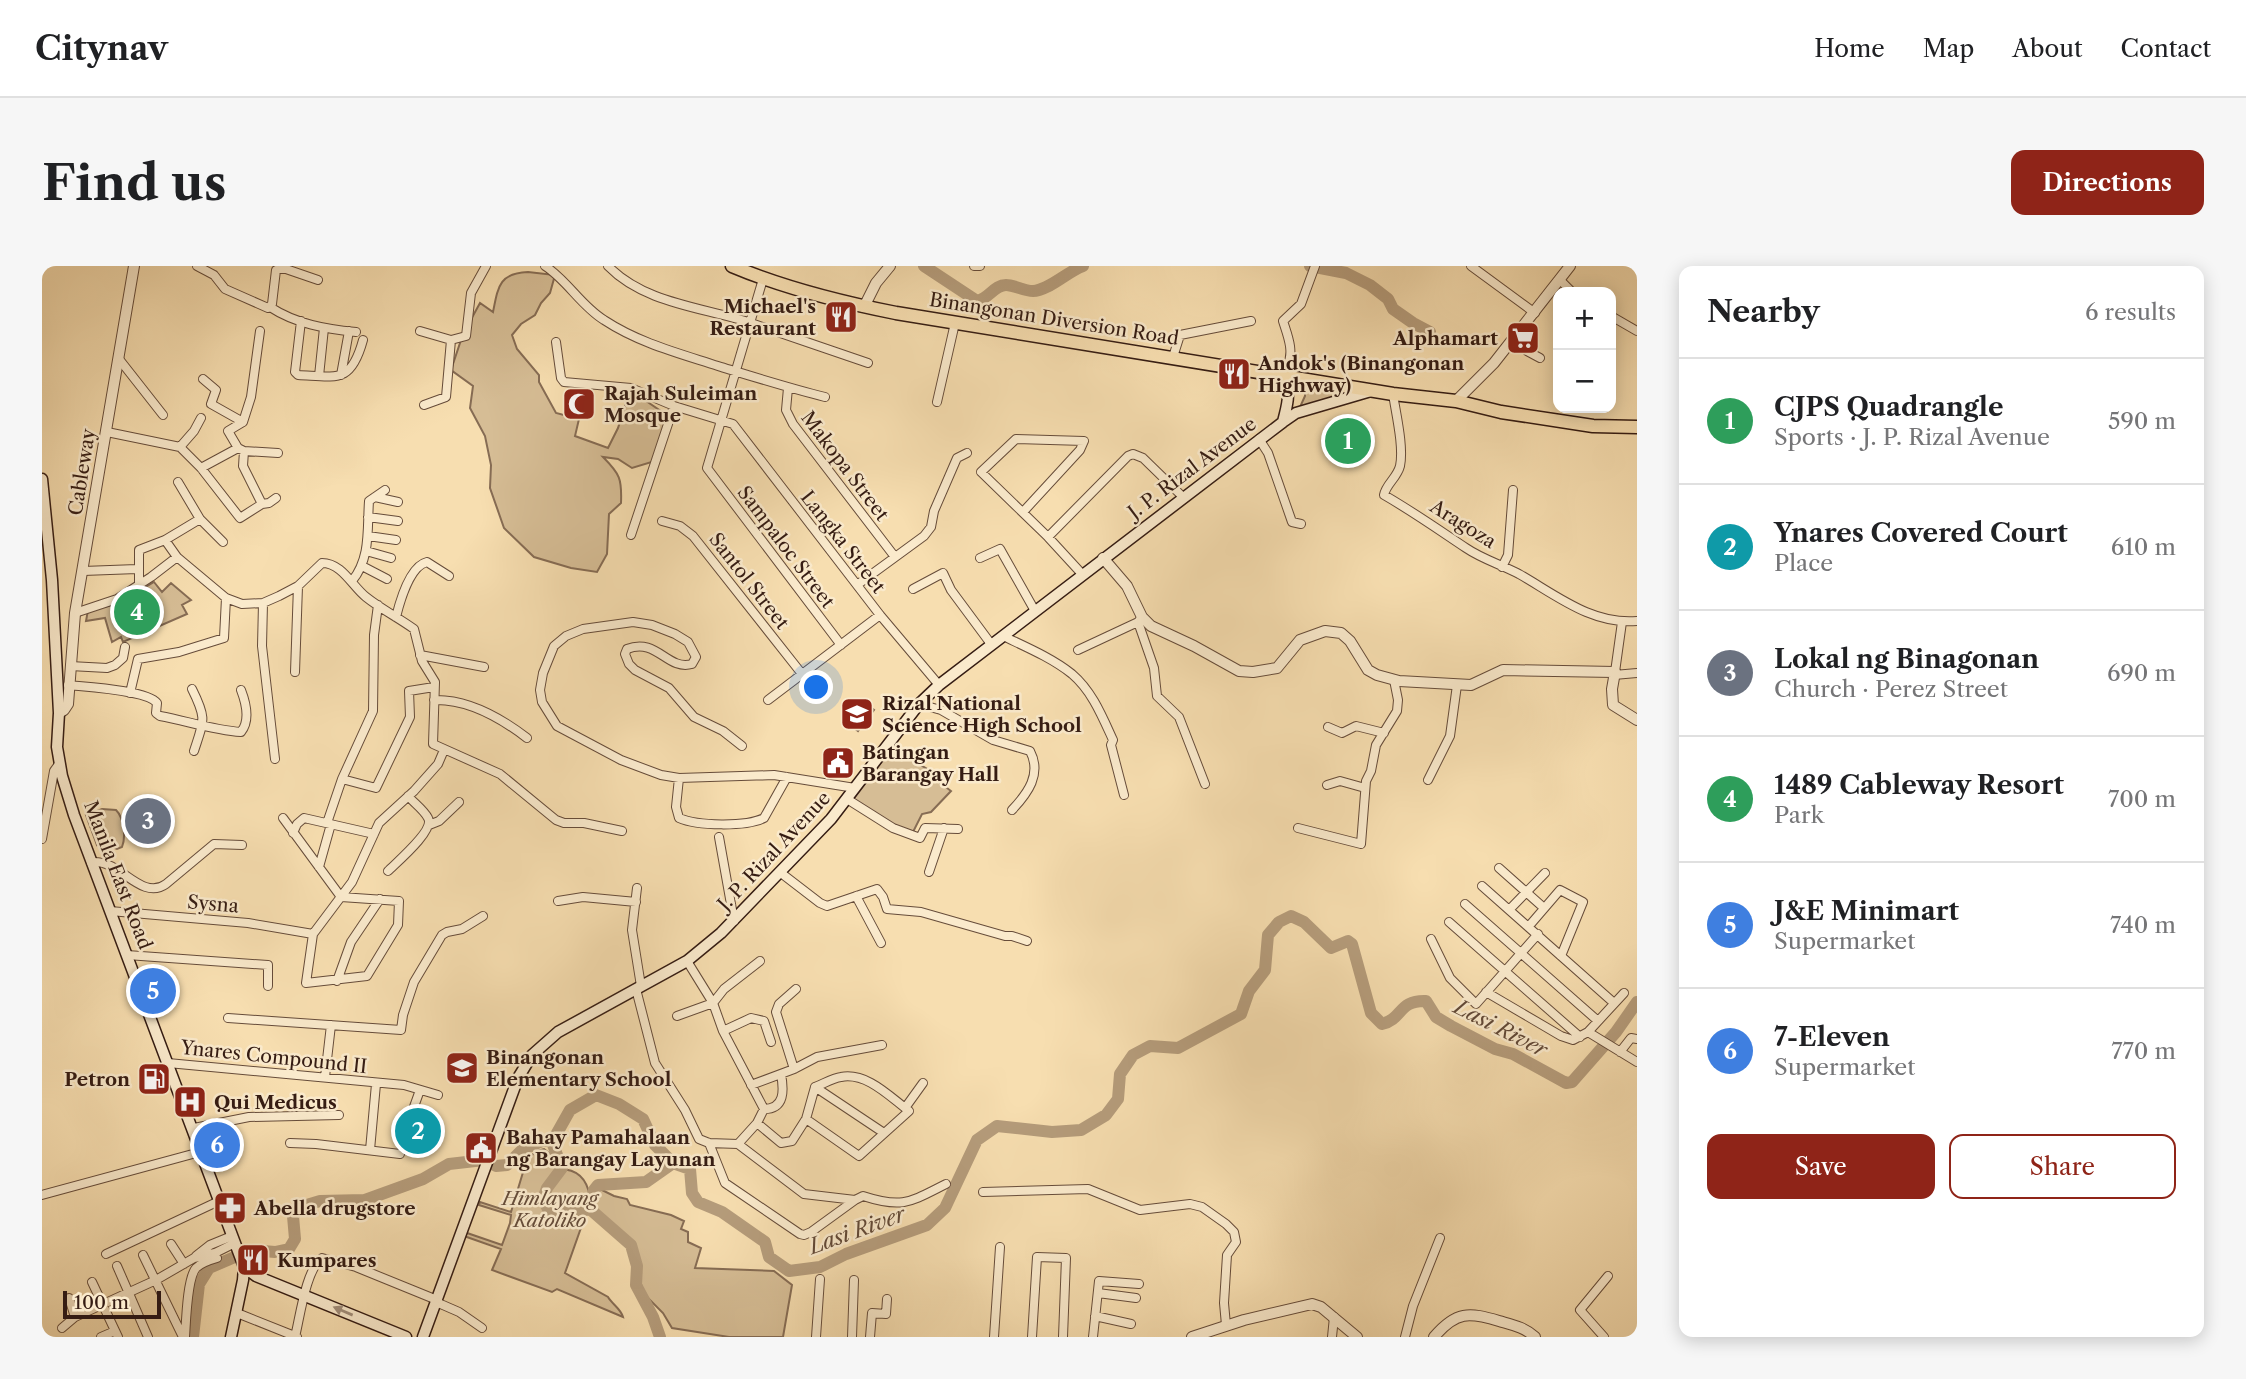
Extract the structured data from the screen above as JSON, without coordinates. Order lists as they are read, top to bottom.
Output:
{
  "streets": {
    "main road": ["Binangonan Diversion Road", "J. P. Rizal Avenue", "Manila East Road"],
    "street": [
      "Makopa Street",
      "Cableway",
      "Aragoza",
      "Langka Street",
      "Sampaloc Street",
      "Santol Street",
      "Sysna",
      "Ynares Compound II"
    ]
  },
  "crossings": [
    ["Binangonan Diversion Road", "J. P. Rizal Avenue"],
    ["J. P. Rizal Avenue", "Langka Street"],
    ["Cableway", "Manila East Road"],
    ["Langka Street", "Sampaloc Street"],
    ["Manila East Road", "Sysna"],
    ["Manila East Road", "Ynares Compound II"]
  ],
  "water": ["Lasi River"],
  "parks": ["Himlayang Katoliko"],
  "places": {
    "restaurant": ["Michael's Restaurant", "Andok's (Binangonan Highway)", "Kumpares"],
    "supermarket": ["Alphamart"],
    "mosque": ["Rajah Suleiman Mosque"],
    "school or university": ["Rizal National Science High School", "Binangonan Elementary School"],
    "public building": ["Batingan Barangay Hall", "Bahay Pamahalaan ng Barangay Layunan"],
    "fuel station": ["Petron"],
    "hospital": ["Qui Medicus"],
    "pharmacy": ["Abella drugstore"]
  },
  "scale_bar": "100 m",
  "page": {
    "header": "Citynav",
    "nav": [
      "Home",
      "Map",
      "About",
      "Contact"
    ],
    "buttons": [
      "Directions",
      ["Save", "Share"]
    ],
    "title": "Find us",
    "heading": ["Nearby", "6 results"],
    "map_buttons": ["+", "−"],
    "list": [
      {
        "mark": "1",
        "name": "CJPS Quadrangle",
        "note": "Sports · J. P. Rizal Avenue",
        "value": "590 m"
      },
      {
        "mark": "2",
        "name": "Ynares Covered Court",
        "note": "Place",
        "value": "610 m"
      },
      {
        "mark": "3",
        "name": "Lokal ng Binagonan",
        "note": "Church · Perez Street",
        "value": "690 m"
      },
      {
        "mark": "4",
        "name": "1489 Cableway Resort",
        "note": "Park",
        "value": "700 m"
      },
      {
        "mark": "5",
        "name": "J&E Minimart",
        "note": "Supermarket",
        "value": "740 m"
      },
      {
        "mark": "6",
        "name": "7-Eleven",
        "note": "Supermarket",
        "value": "770 m"
      }
    ],
    "pins": [
      "1",
      "4",
      "3",
      "5",
      "2",
      "6"
    ],
    "scale": "100 m"
  }
}
